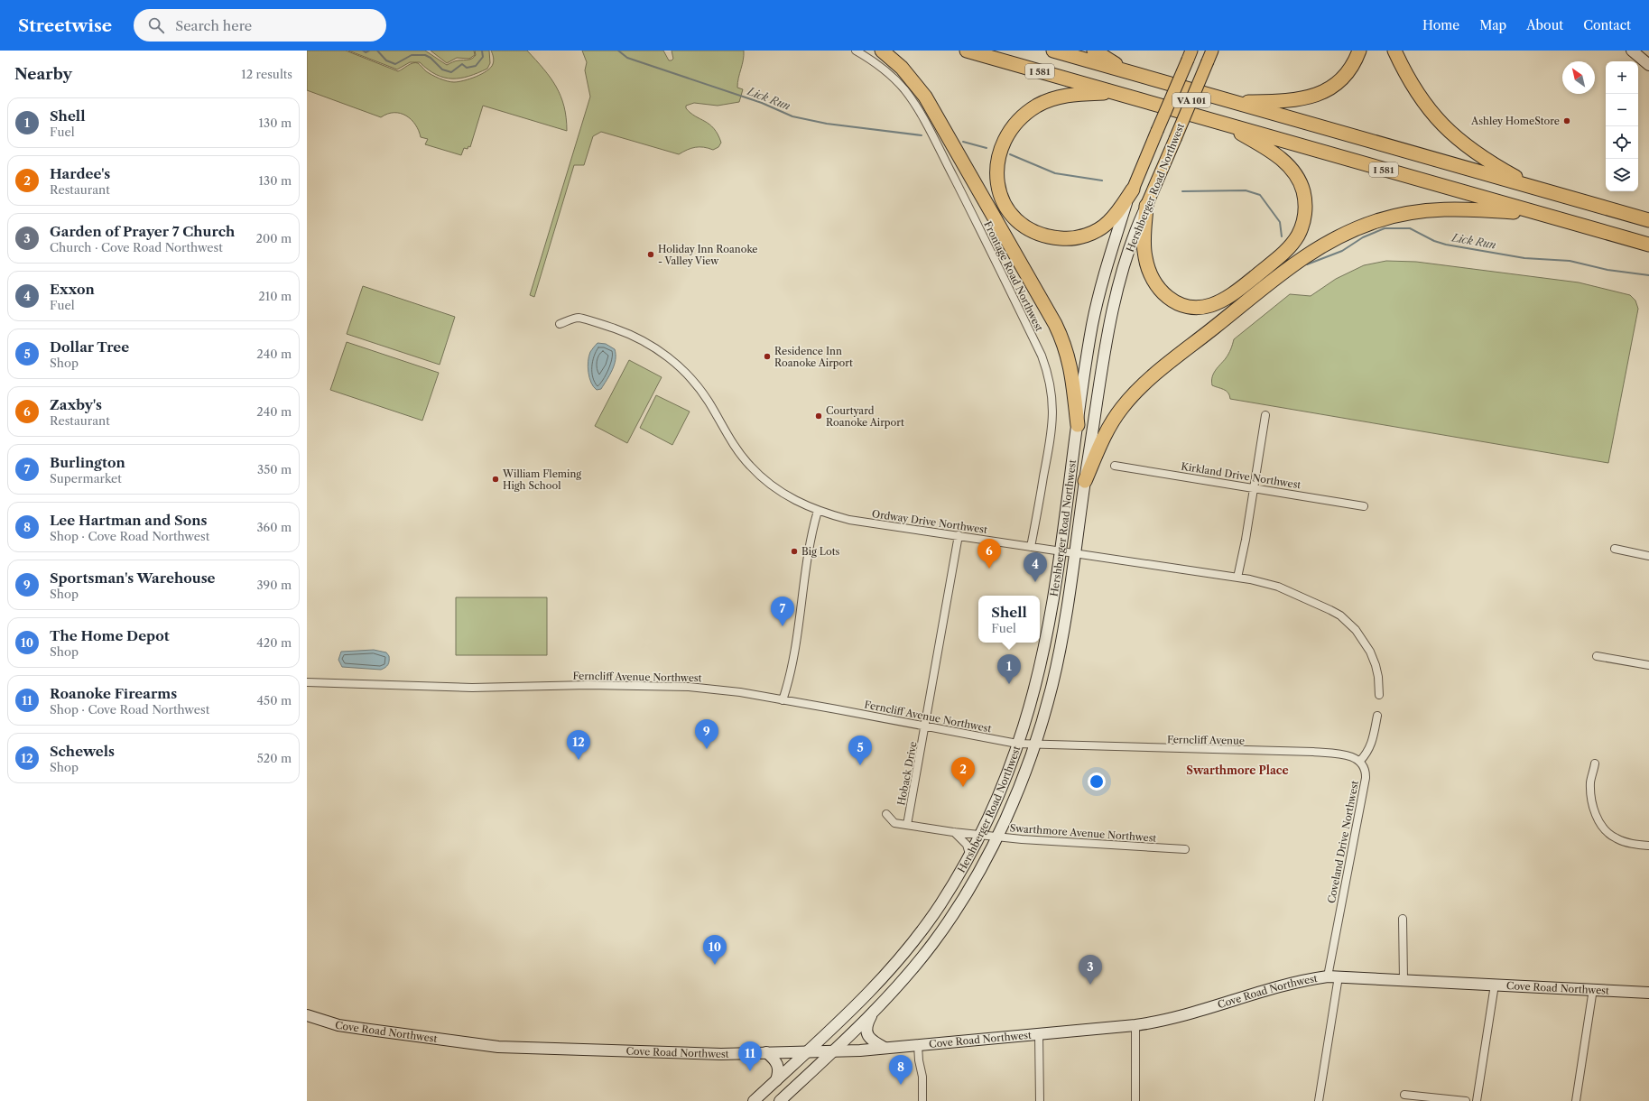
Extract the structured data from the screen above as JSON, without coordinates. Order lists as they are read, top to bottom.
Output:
{
  "streets": {
    "highway": ["I 581"],
    "main road": ["VA 101", "Hershberger Road Northwest", "Cove Road Northwest"],
    "street": [
      "Frontage Road Northwest",
      "Kirkland Drive Northwest",
      "Ordway Drive Northwest",
      "Ferncliff Avenue Northwest",
      "Ferncliff Avenue",
      "Hoback Drive",
      "Swarthmore Avenue Northwest",
      "Coveland Drive Northwest"
    ]
  },
  "crossings": [
    ["Hershberger Road Northwest", "Ordway Drive Northwest"],
    ["Hershberger Road Northwest", "Ferncliff Avenue Northwest"],
    ["Hershberger Road Northwest", "Swarthmore Avenue Northwest"],
    ["Hershberger Road Northwest", "Cove Road Northwest"],
    ["Frontage Road Northwest", "Ordway Drive Northwest"],
    ["Ordway Drive Northwest", "Hoback Drive"],
    ["Ferncliff Avenue Northwest", "Ferncliff Avenue"],
    ["Ferncliff Avenue Northwest", "Hoback Drive"],
    ["Ferncliff Avenue", "Coveland Drive Northwest"],
    ["Hoback Drive", "Swarthmore Avenue Northwest"],
    ["Coveland Drive Northwest", "Cove Road Northwest"]
  ],
  "districts": ["Swarthmore Place"],
  "water": ["Lick Run"],
  "places": [
    "Ashley HomeStore",
    "Holiday Inn Roanoke - Valley View",
    "Residence Inn Roanoke Airport",
    "Courtyard Roanoke Airport",
    "William Fleming High School",
    "Big Lots"
  ],
  "north": "top left",
  "page": {
    "header": "Streetwise",
    "search": "Search here",
    "nav": [
      "Home",
      "Map",
      "About",
      "Contact"
    ],
    "heading": ["Nearby", "12 results"],
    "map_buttons": ["+", "−"],
    "list": [
      {
        "mark": "1",
        "name": "Shell",
        "note": "Fuel",
        "value": "130 m"
      },
      {
        "mark": "2",
        "name": "Hardee's",
        "note": "Restaurant",
        "value": "130 m"
      },
      {
        "mark": "3",
        "name": "Garden of Prayer 7 Church",
        "note": "Church · Cove Road Northwest",
        "value": "200 m"
      },
      {
        "mark": "4",
        "name": "Exxon",
        "note": "Fuel",
        "value": "210 m"
      },
      {
        "mark": "5",
        "name": "Dollar Tree",
        "note": "Shop",
        "value": "240 m"
      },
      {
        "mark": "6",
        "name": "Zaxby's",
        "note": "Restaurant",
        "value": "240 m"
      },
      {
        "mark": "7",
        "name": "Burlington",
        "note": "Supermarket",
        "value": "350 m"
      },
      {
        "mark": "8",
        "name": "Lee Hartman and Sons",
        "note": "Shop · Cove Road Northwest",
        "value": "360 m"
      },
      {
        "mark": "9",
        "name": "Sportsman's Warehouse",
        "note": "Shop",
        "value": "390 m"
      },
      {
        "mark": "10",
        "name": "The Home Depot",
        "note": "Shop",
        "value": "420 m"
      },
      {
        "mark": "11",
        "name": "Roanoke Firearms",
        "note": "Shop · Cove Road Northwest",
        "value": "450 m"
      },
      {
        "mark": "12",
        "name": "Schewels",
        "note": "Shop",
        "value": "520 m"
      }
    ],
    "pins": [
      "6",
      "4",
      "7",
      "1",
      "9",
      "12",
      "5",
      "2",
      "10",
      "3",
      "11",
      "8"
    ],
    "popup": ["Shell", "Fuel"]
  }
}
